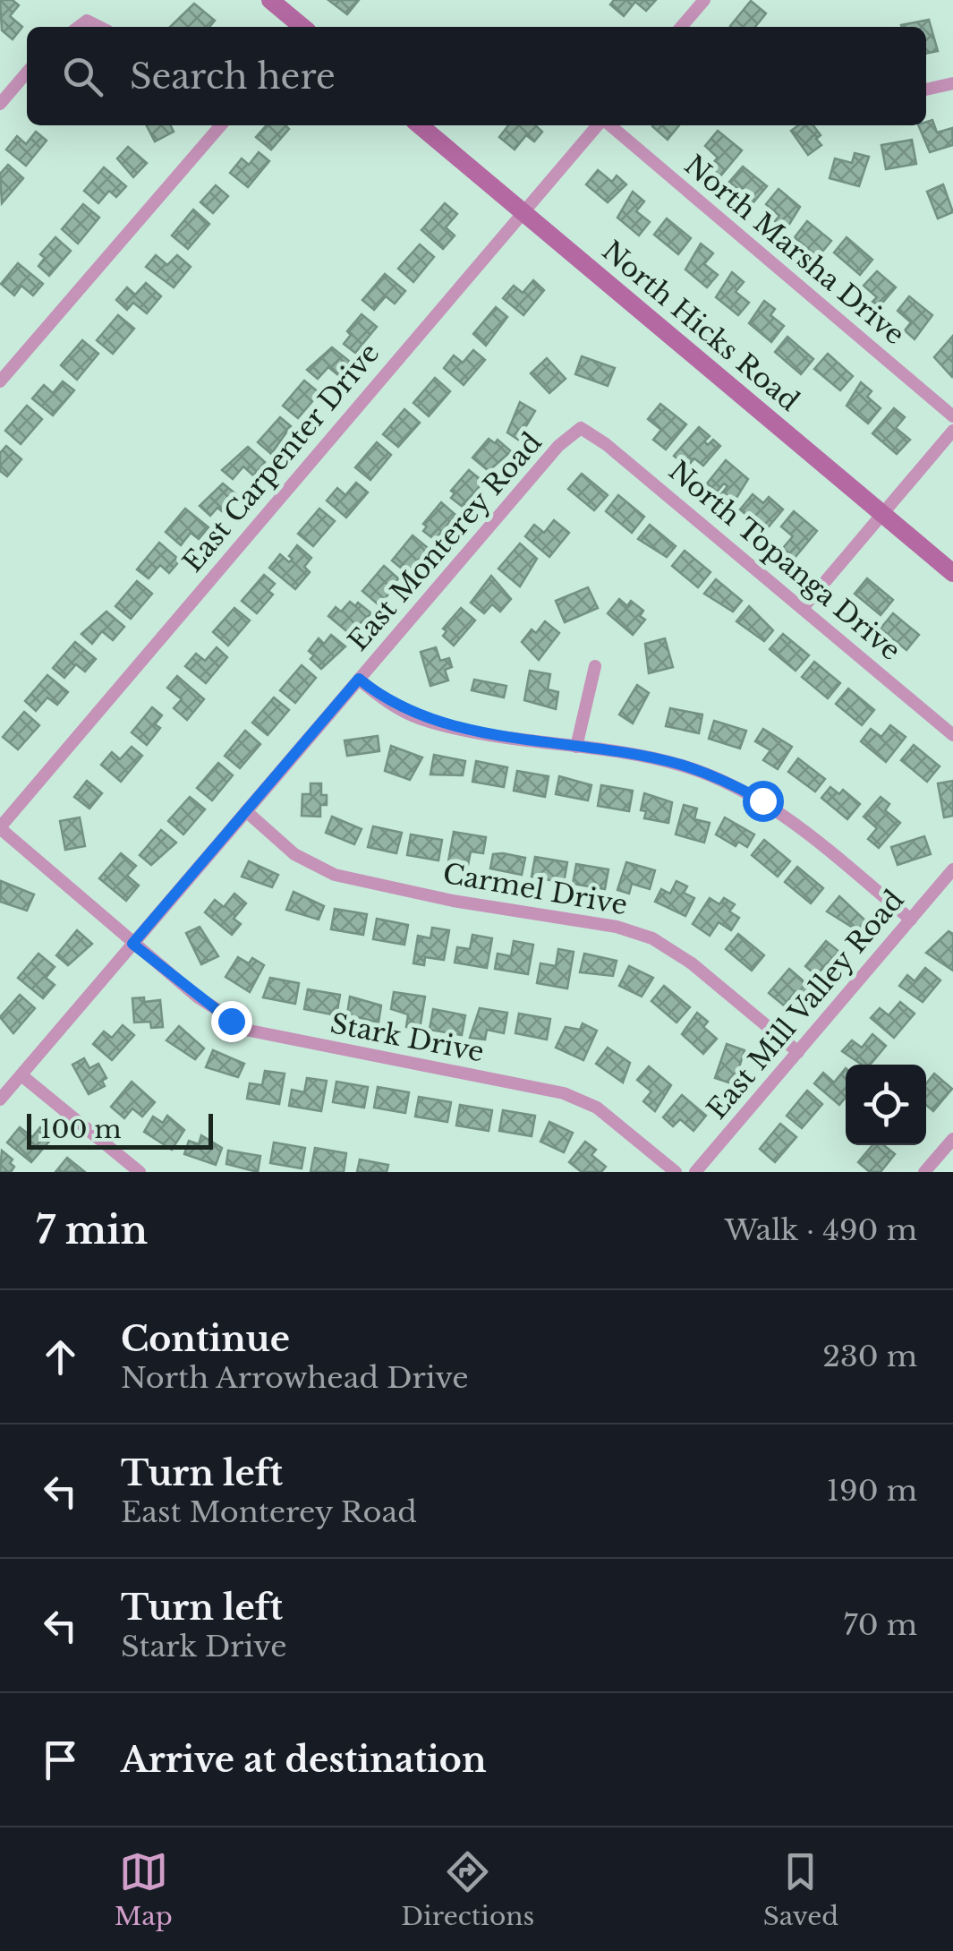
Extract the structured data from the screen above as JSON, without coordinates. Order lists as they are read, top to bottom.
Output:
{
  "streets": {
    "main road": ["North Hicks Road"],
    "street": [
      "North Marsha Drive",
      "East Carpenter Drive",
      "East Monterey Road",
      "North Topanga Drive",
      "Carmel Drive",
      "East Mill Valley Road",
      "Stark Drive"
    ]
  },
  "crossings": [
    ["North Hicks Road", "East Carpenter Drive"],
    ["East Carpenter Drive", "Stark Drive"],
    ["East Monterey Road", "North Topanga Drive"],
    ["East Monterey Road", "Carmel Drive"],
    ["East Monterey Road", "Stark Drive"],
    ["Carmel Drive", "East Mill Valley Road"]
  ],
  "scale_bar": "100 m",
  "page": {
    "search": "Search here",
    "scale": "100 m",
    "heading": ["7 min", "Walk · 490 m"],
    "list": [
      ["Continue", "North Arrowhead Drive", "230 m"],
      ["Turn left", "East Monterey Road", "190 m"],
      ["Turn left", "Stark Drive", "70 m"],
      "Arrive at destination"
    ],
    "nav": ["Map", "Directions", "Saved"]
  }
}
